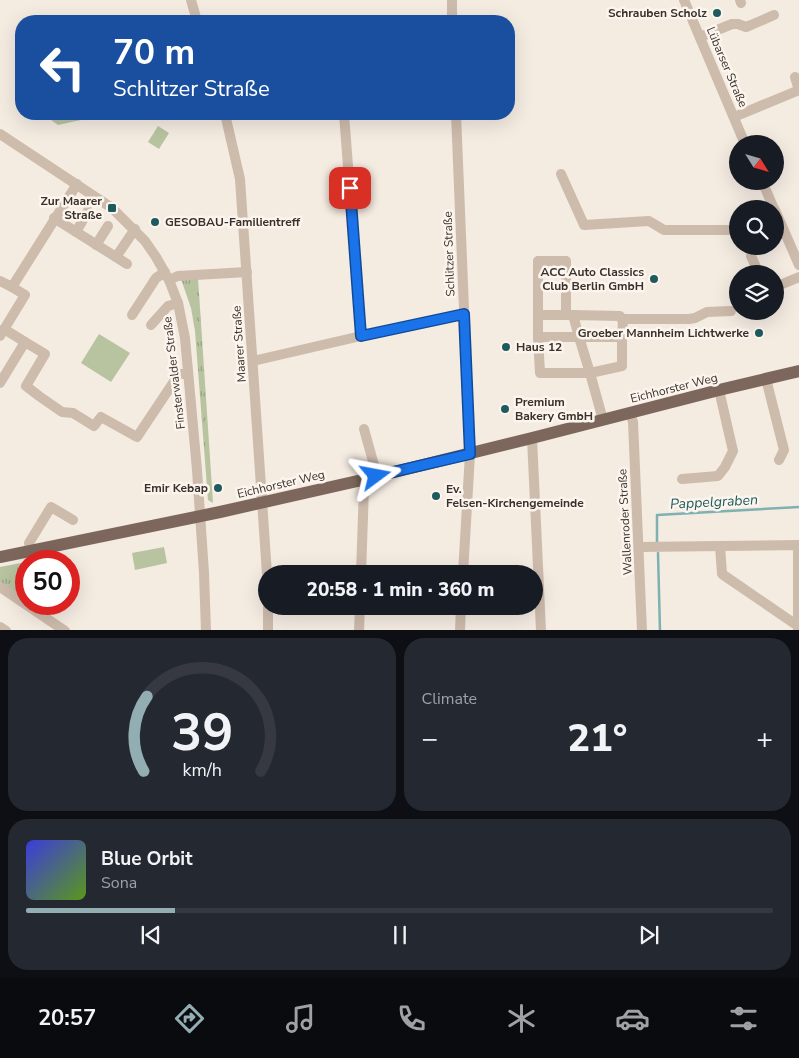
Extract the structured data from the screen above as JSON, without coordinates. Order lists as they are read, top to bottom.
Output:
{
  "streets": {
    "main road": ["Eichhorster Weg"],
    "street": [
      "Lübarser Straße",
      "Schlitzer Straße",
      "Maarer Straße",
      "Finsterwalder Straße",
      "Wallenroder Straße"
    ]
  },
  "crossings": [
    ["Schlitzer Straße", "Eichhorster Weg"],
    ["Maarer Straße", "Eichhorster Weg"],
    ["Finsterwalder Straße", "Eichhorster Weg"],
    ["Eichhorster Weg", "Wallenroder Straße"]
  ],
  "water": ["Pappelgraben"],
  "places": {
    "other": [
      "Schrauben Scholz",
      "GESOBAU-Familientreff",
      "ACC Auto Classics Club Berlin GmbH",
      "Groeber Mannheim Lichtwerke",
      "Haus 12",
      "Premium Bakery GmbH",
      "Emir Kebap",
      "Ev. Felsen-Kirchengemeinde"
    ],
    "transit": ["Zur Maarer Straße"]
  },
  "north": "bottom right",
  "page": {
    "turn": ["70 m", "Schlitzer Straße"],
    "limit": "50",
    "trip": "20:58 · 1 min · 360 m",
    "tile": "Climate",
    "heat": ["−", "21°", "+"],
    "song": ["Blue Orbit", "Sona"],
    "tabs": "20:57",
    "gauge": ["39", "km/h"]
  }
}
